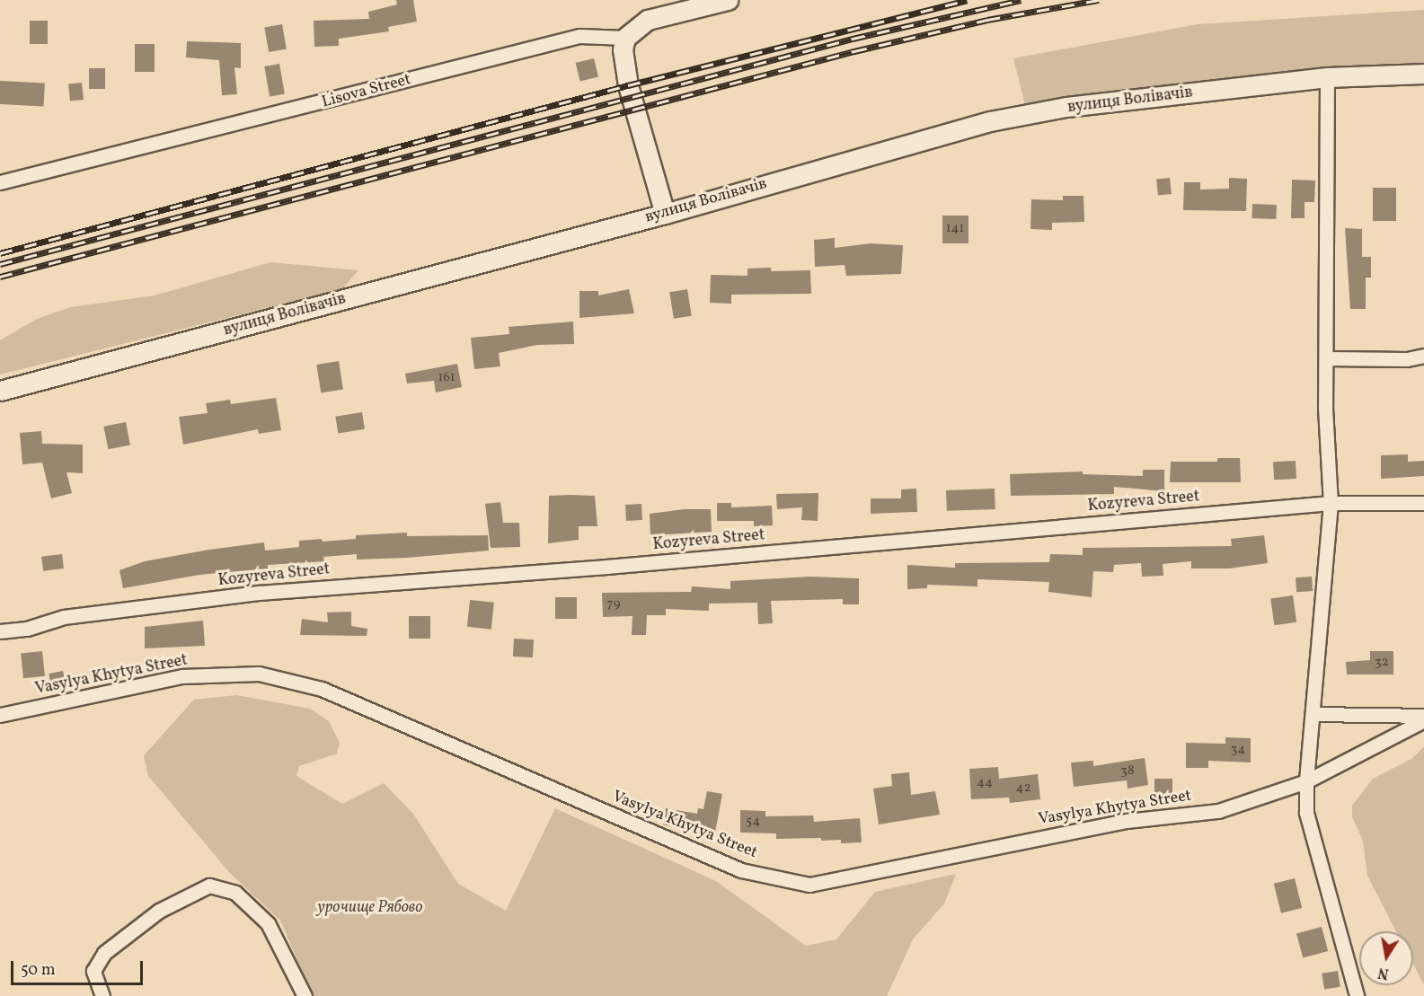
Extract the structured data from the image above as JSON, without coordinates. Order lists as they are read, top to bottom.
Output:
{
  "streets": {
    "street": [
      "Lisova Street",
      "вулиця Волівачів",
      "Kozyreva Street",
      "Vasylya Khytya Street"
    ]
  },
  "parks": ["урочище Рябово"],
  "house_numbers": [
    "141",
    "161",
    "79",
    "32",
    "34",
    "38",
    "44",
    "42",
    "54"
  ],
  "scale_bar": "50 m",
  "north": "bottom"
}
